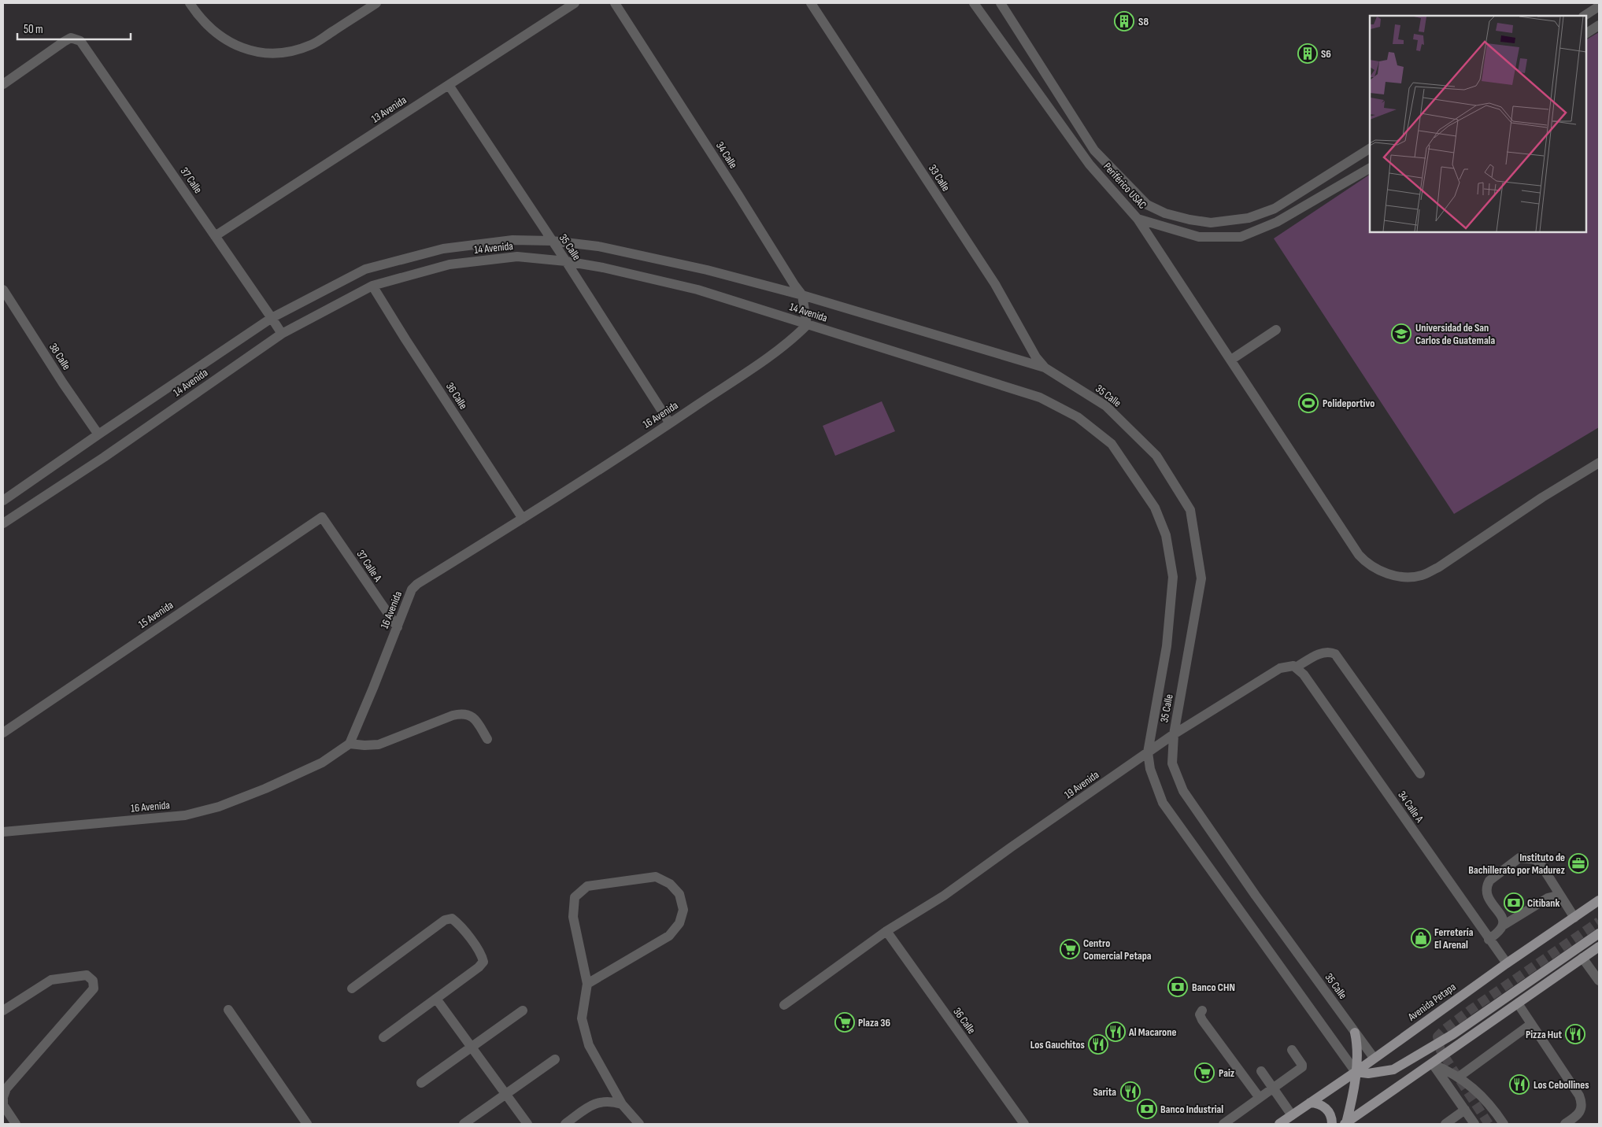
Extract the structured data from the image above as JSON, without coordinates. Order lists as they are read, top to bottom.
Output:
{
  "streets": {
    "main road": ["Avenida Petapa"],
    "street": [
      "13 Avenida",
      "34 Calle",
      "33 Calle",
      "37 Calle",
      "Periférico USAC",
      "35 Calle",
      "14 Avenida",
      "38 Calle",
      "36 Calle",
      "16 Avenida",
      "37 Calle A",
      "15 Avenida",
      "19 Avenida",
      "34 Calle A"
    ]
  },
  "crossings": [
    ["13 Avenida", "37 Calle"],
    ["13 Avenida", "35 Calle"],
    ["34 Calle", "14 Avenida"],
    ["34 Calle", "16 Avenida"],
    ["33 Calle", "35 Calle"],
    ["33 Calle", "14 Avenida"],
    ["37 Calle", "14 Avenida"],
    ["35 Calle", "14 Avenida"],
    ["35 Calle", "16 Avenida"],
    ["35 Calle", "19 Avenida"],
    ["35 Calle", "Avenida Petapa"],
    ["14 Avenida", "38 Calle"],
    ["14 Avenida", "36 Calle"],
    ["14 Avenida", "16 Avenida"],
    ["36 Calle", "16 Avenida"],
    ["36 Calle", "19 Avenida"],
    ["16 Avenida", "37 Calle A"],
    ["37 Calle A", "15 Avenida"],
    ["19 Avenida", "34 Calle A"],
    ["34 Calle A", "Avenida Petapa"]
  ],
  "places": {
    "building": ["S8", "S6"],
    "school or university": ["Universidad de San Carlos de Guatemala"],
    "sports": ["Polideportivo"],
    "office": ["Instituto de Bachillerato por Madurez"],
    "bank": ["Citibank", "Banco CHN", "Banco Industrial"],
    "shop": ["Ferretería El Arenal"],
    "supermarket": ["Centro Comercial Petapa", "Plaza 36", "Paiz"],
    "restaurant": [
      "Al Macarone",
      "Pizza Hut",
      "Los Gauchitos",
      "Los Cebollines",
      "Sarita"
    ]
  },
  "scale_bar": "50 m"
}
